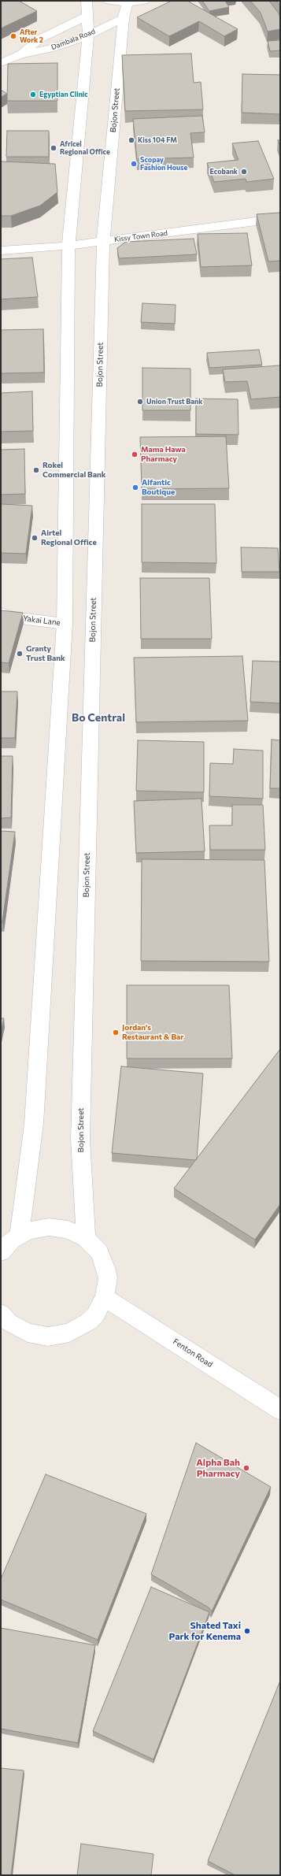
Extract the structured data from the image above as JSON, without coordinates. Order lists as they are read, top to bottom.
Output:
{
  "streets": {
    "street": [
      "Dambala Road",
      "Bojon Street",
      "Kissy Town Road",
      "Yakai Lane",
      "Fenton Road"
    ]
  },
  "crossings": [
    ["Dambala Road", "Bojon Street"],
    ["Bojon Street", "Kissy Town Road"]
  ],
  "districts": ["Bo Central"],
  "places": [
    "After Work 2",
    "Egyptian Clinic",
    "Kiss 104 FM",
    "Africel Regional Office",
    "Scopay Fashion House",
    "Ecobank",
    "Union Trust Bank",
    "Mama Hawa Pharmacy",
    "Rokel Commercial Bank",
    "Alfantic Boutique",
    "Airtel Regional Office",
    "Granty Trust Bank",
    "Jordan's Restaurant & Bar",
    "Alpha Bah Pharmacy",
    "Shated Taxi Park for Kenema"
  ]
}
